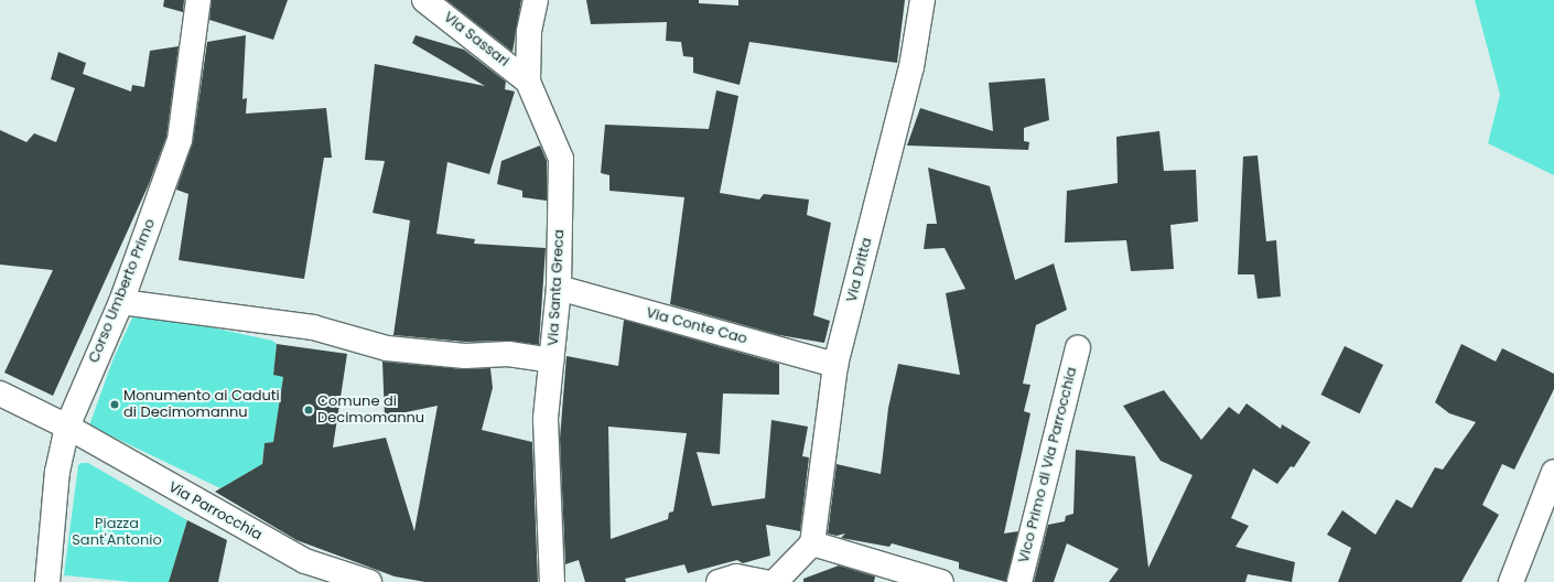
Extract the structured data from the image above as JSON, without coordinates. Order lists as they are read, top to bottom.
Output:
{
  "streets": {
    "street": [
      "Via Sassari",
      "Via Dritta",
      "Via Santa Greca",
      "Corso Umberto Primo",
      "Via Conte Cao",
      "Vico Primo di Via Parrocchia",
      "Via Parrocchia"
    ]
  },
  "crossings": [
    ["Via Sassari", "Via Santa Greca"],
    ["Via Dritta", "Via Conte Cao"],
    ["Via Santa Greca", "Via Conte Cao"],
    ["Corso Umberto Primo", "Via Parrocchia"]
  ],
  "parks": ["Piazza Sant'Antonio"],
  "places": ["Monumento ai Caduti di Decimomannu", "Comune di Decimomannu"]
}
